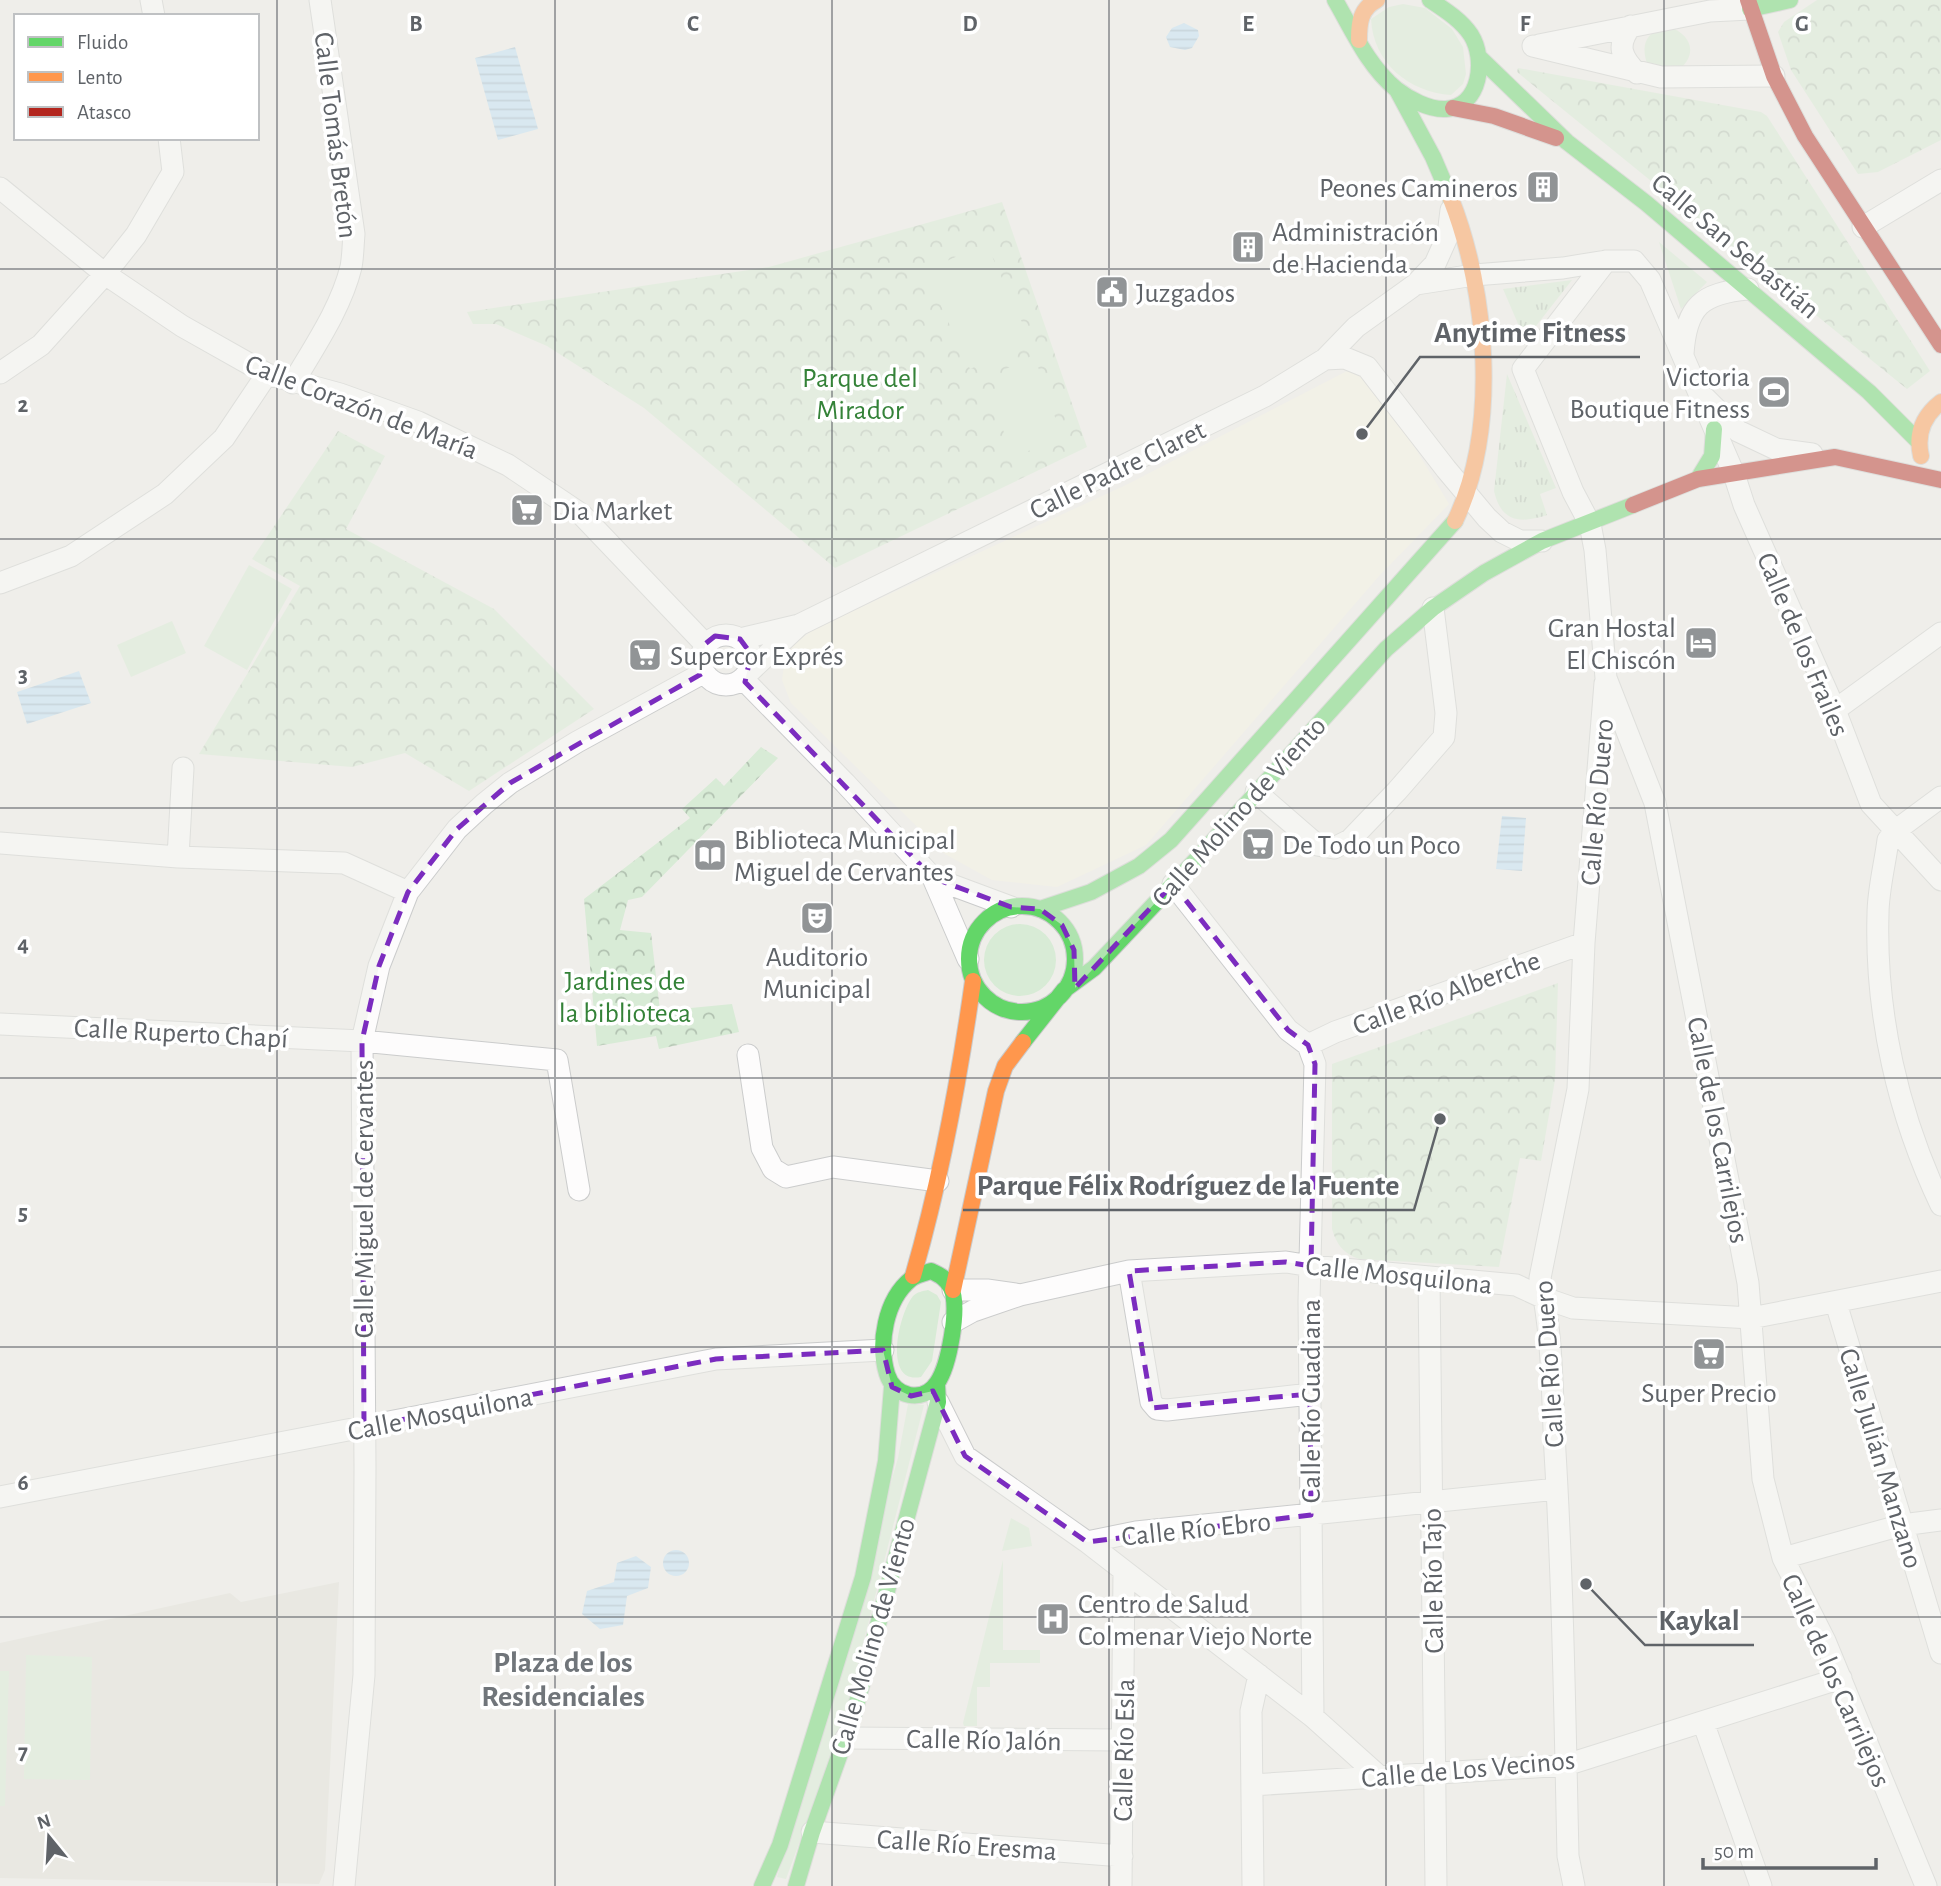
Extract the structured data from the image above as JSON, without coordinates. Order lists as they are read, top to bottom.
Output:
{
  "streets": {
    "main road": ["Calle San Sebastián", "Calle Molino de Viento"],
    "street": [
      "Calle Tomás Bretón",
      "Calle Corazón de María",
      "Calle Padre Claret",
      "Calle de los Frailes",
      "Calle Río Duero",
      "Calle Río Alberche",
      "Calle Ruperto Chapí",
      "Calle de los Carrilejos",
      "Calle Miguel de Cervantes",
      "Calle Mosquilona",
      "Calle Río Guadiana",
      "Calle Julián Manzano",
      "Calle Río Ebro",
      "Calle Río Tajo",
      "Calle Río Jalón",
      "Calle Río Esla",
      "Calle de Los Vecinos",
      "Calle Río Eresma"
    ]
  },
  "crossings": [
    ["Calle Tomás Bretón", "Calle Corazón de María"],
    ["Calle San Sebastián", "Calle Molino de Viento"],
    ["Calle Corazón de María", "Calle Padre Claret"],
    ["Calle Corazón de María", "Calle Miguel de Cervantes"],
    ["Calle Padre Claret", "Calle de los Frailes"],
    ["Calle Padre Claret", "Calle Molino de Viento"],
    ["Calle Padre Claret", "Calle Miguel de Cervantes"],
    ["Calle de los Frailes", "Calle Molino de Viento"],
    ["Calle de los Frailes", "Calle de los Carrilejos"],
    ["Calle Río Duero", "Calle Río Alberche"],
    ["Calle Río Duero", "Calle de los Carrilejos"],
    ["Calle Río Duero", "Calle Mosquilona"],
    ["Calle Río Duero", "Calle Río Ebro"],
    ["Calle Río Duero", "Calle de Los Vecinos"],
    ["Calle Molino de Viento", "Calle de los Carrilejos"],
    ["Calle Molino de Viento", "Calle Mosquilona"],
    ["Calle Molino de Viento", "Calle Río Jalón"],
    ["Calle Molino de Viento", "Calle Río Eresma"],
    ["Calle Río Alberche", "Calle Río Guadiana"],
    ["Calle Ruperto Chapí", "Calle Miguel de Cervantes"],
    ["Calle de los Carrilejos", "Calle Mosquilona"],
    ["Calle de los Carrilejos", "Calle de Los Vecinos"],
    ["Calle Miguel de Cervantes", "Calle Mosquilona"],
    ["Calle Mosquilona", "Calle Río Guadiana"],
    ["Calle Mosquilona", "Calle Julián Manzano"],
    ["Calle Mosquilona", "Calle Río Tajo"],
    ["Calle Río Guadiana", "Calle Río Ebro"],
    ["Calle Río Ebro", "Calle Río Tajo"],
    ["Calle Río Tajo", "Calle de Los Vecinos"],
    ["Calle Río Jalón", "Calle Río Esla"],
    ["Calle Río Esla", "Calle Río Eresma"]
  ],
  "districts": ["Plaza de los Residenciales"],
  "parks": ["Parque del Mirador", "Jardines de la biblioteca"],
  "places": {
    "building": ["Peones Camineros", "Administración de Hacienda"],
    "public building": ["Juzgados"],
    "sports": ["Victoria Boutique Fitness"],
    "other": ["Anytime Fitness", "Parque Félix Rodríguez de la Fuente", "Kaykal"],
    "supermarket": [
      "Dia Market",
      "Supercor Exprés",
      "De Todo un Poco",
      "Super Precio"
    ],
    "hotel": ["Gran Hostal El Chiscón"],
    "library": ["Biblioteca Municipal Miguel de Cervantes"],
    "theatre": ["Auditorio Municipal"],
    "hospital": ["Centro de Salud Colmenar Viejo Norte"]
  },
  "legend": ["Fluido", "Lento", "Atasco"],
  "scale_bar": "50 m",
  "north": "top",
  "grid": {
    "columns": [
      "B",
      "C",
      "D",
      "E",
      "F",
      "G"
    ],
    "rows": [
      "2",
      "3",
      "4",
      "5",
      "6",
      "7"
    ]
  }
}
